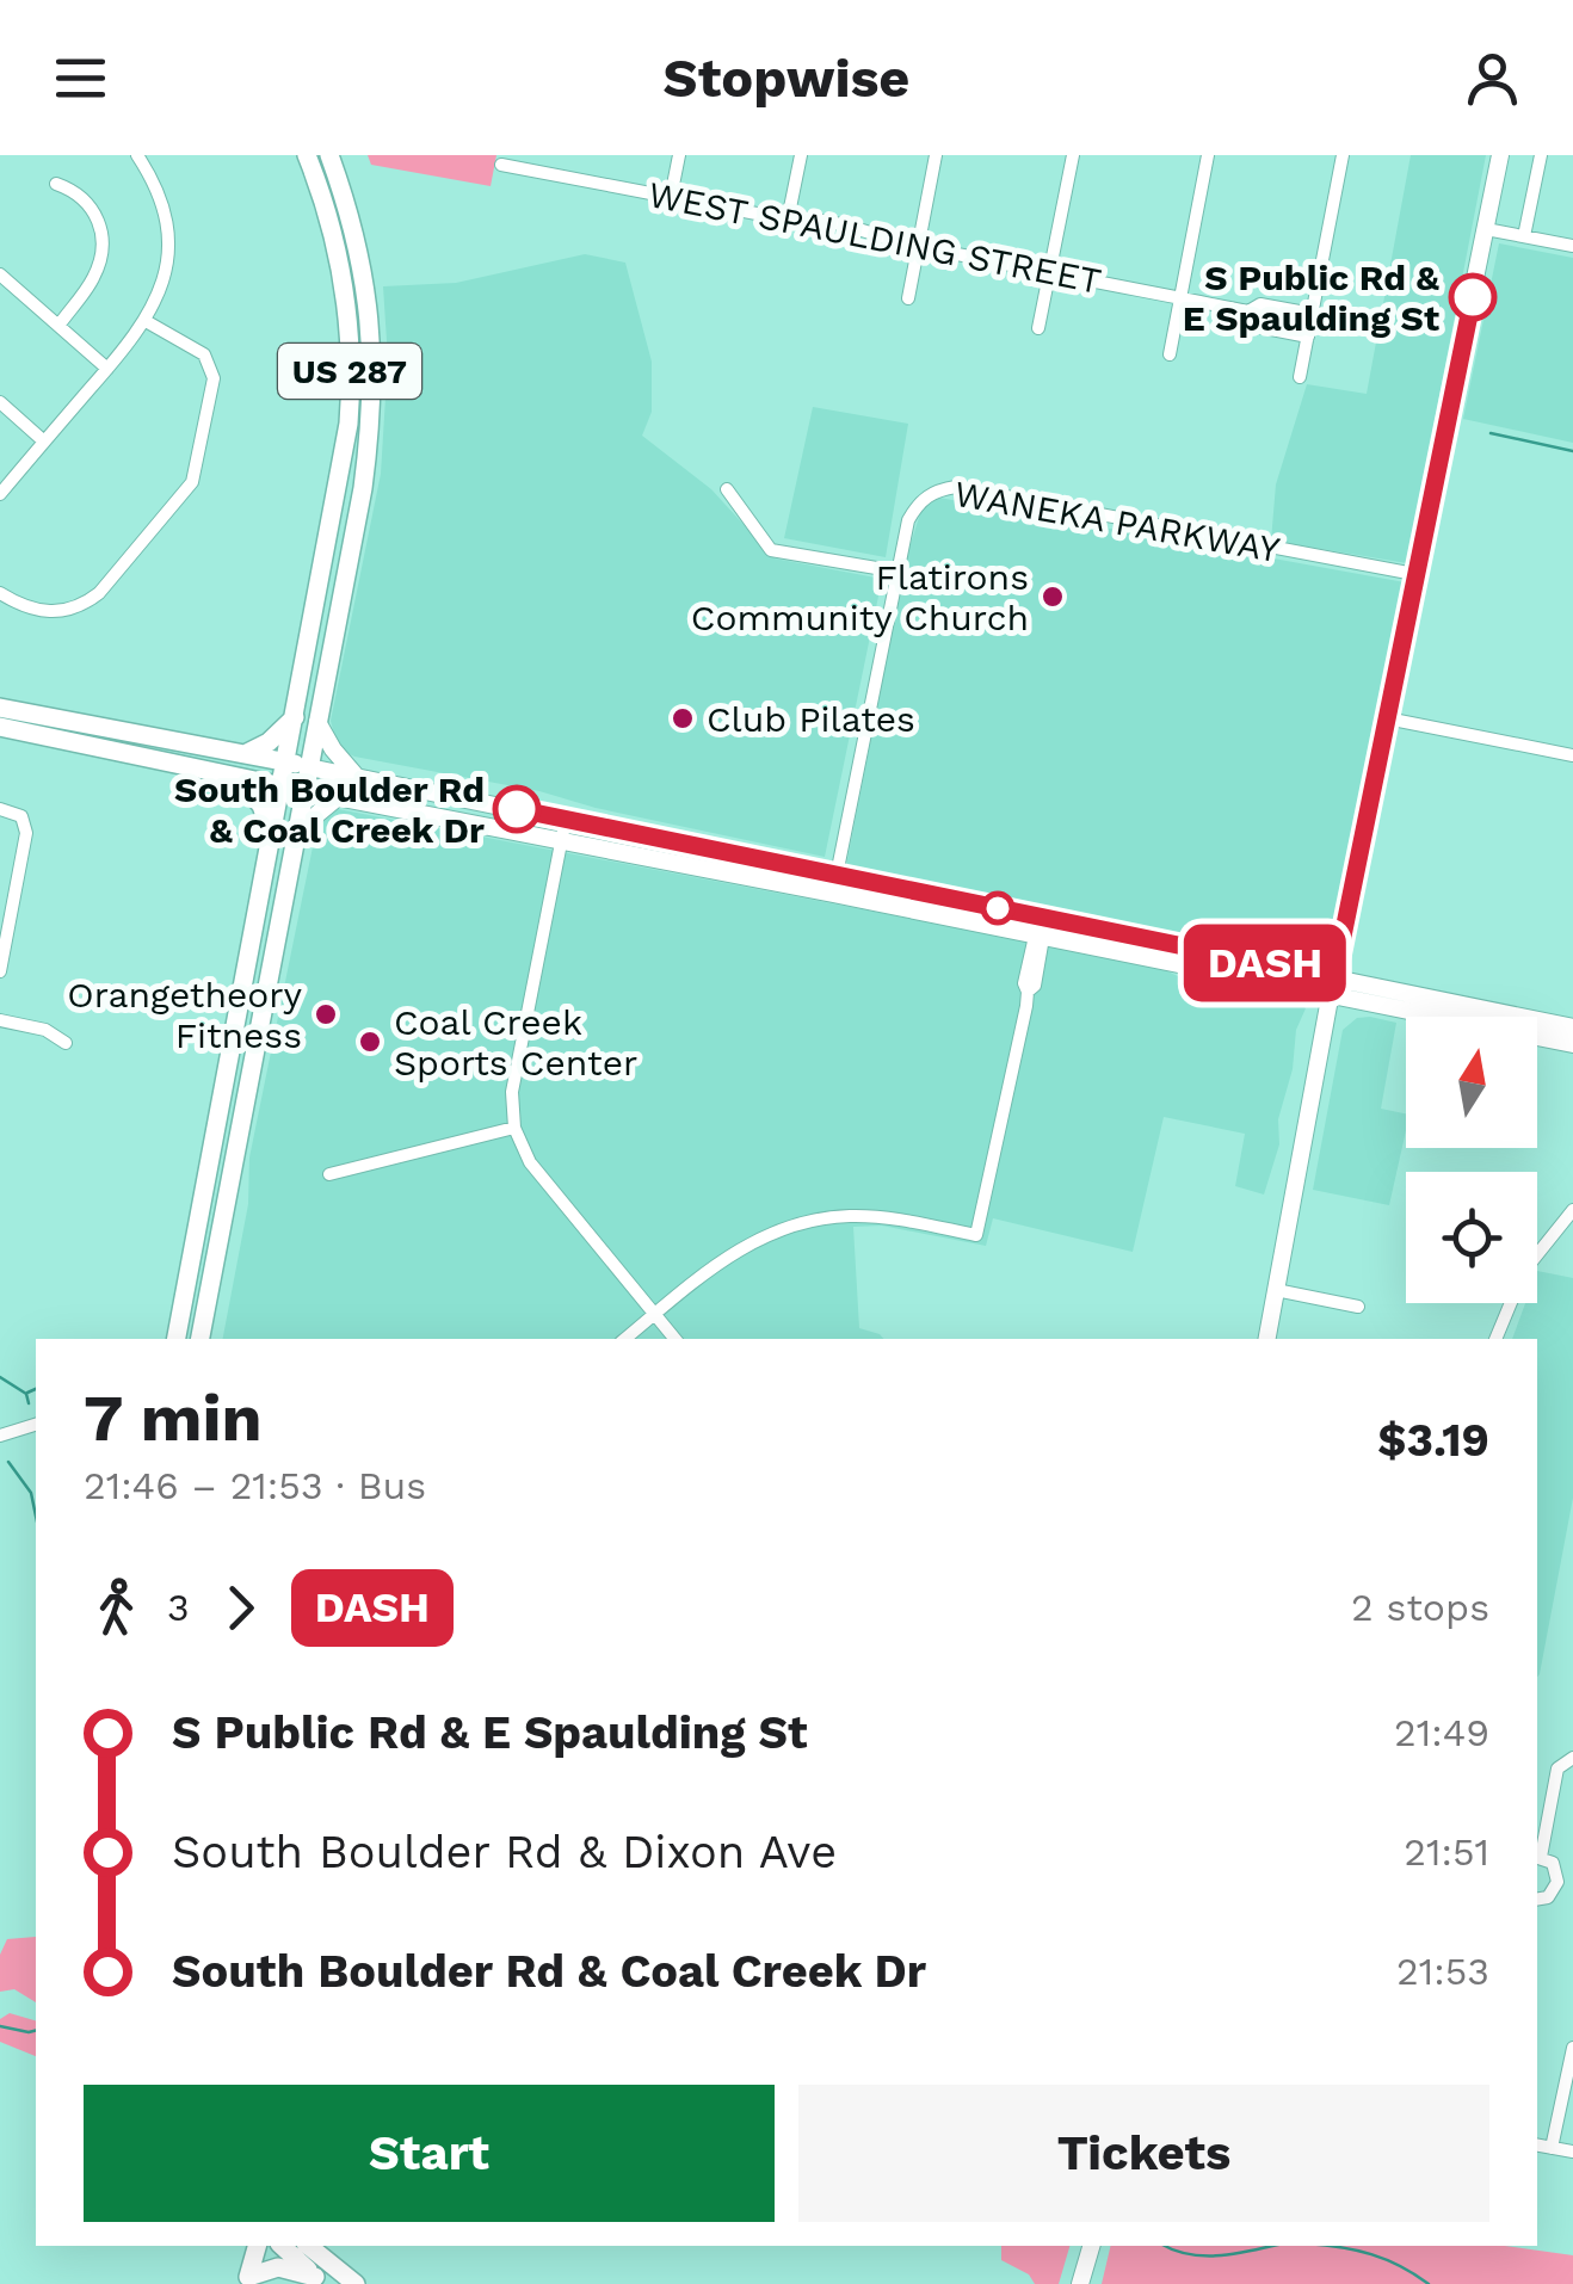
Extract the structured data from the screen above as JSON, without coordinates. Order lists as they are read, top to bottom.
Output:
{
  "streets": {
    "main road": ["US 287"],
    "street": ["WEST SPAULDING STREET", "WANEKA PARKWAY"]
  },
  "places": [
    "S Public Rd & E Spaulding St",
    "Flatirons Community Church",
    "Club Pilates",
    "South Boulder Rd & Coal Creek Dr",
    "Orangetheory Fitness",
    "Coal Creek Sports Center"
  ],
  "lines": ["bus line DASH"],
  "north": "top",
  "page": {
    "header": "Stopwise",
    "on_map": "DASH",
    "heading": ["7 min", "21:46 – 21:53 · Bus", "$3.19"],
    "legs": ["3", "DASH", "2 stops"],
    "list": [
      {
        "name": "S Public Rd & E Spaulding St",
        "value": "21:49"
      },
      {
        "name": "South Boulder Rd & Dixon Ave",
        "value": "21:51"
      },
      {
        "name": "South Boulder Rd & Coal Creek Dr",
        "value": "21:53"
      }
    ],
    "buttons": ["Start", "Tickets"]
  }
}
